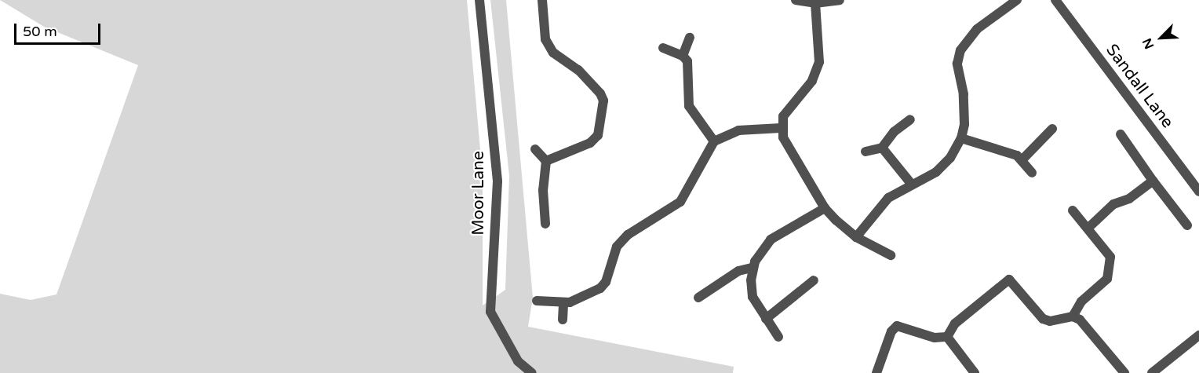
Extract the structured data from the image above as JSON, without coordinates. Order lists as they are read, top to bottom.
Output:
{
  "streets": {
    "street": ["Sandall Lane", "Moor Lane"]
  },
  "scale_bar": "50 m",
  "north": "bottom left"
}
